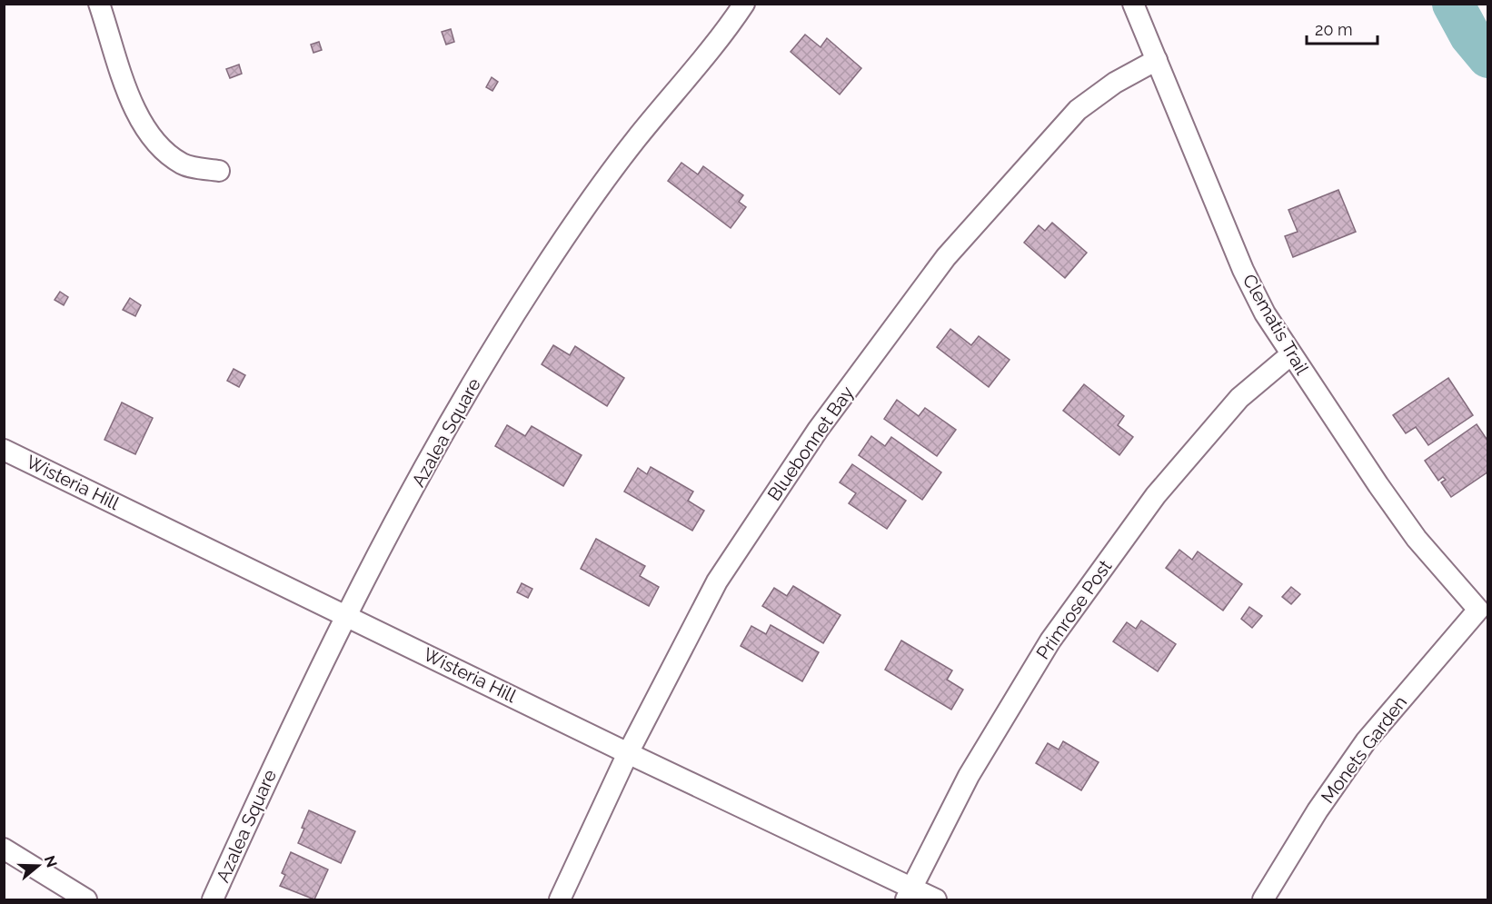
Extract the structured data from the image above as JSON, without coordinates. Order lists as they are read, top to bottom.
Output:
{
  "streets": {
    "street": [
      "Clematis Trail",
      "Azalea Square",
      "Bluebonnet Bay",
      "Wisteria Hill",
      "Primrose Post",
      "Monets Garden"
    ]
  },
  "crossings": [
    ["Clematis Trail", "Bluebonnet Bay"],
    ["Clematis Trail", "Primrose Post"],
    ["Clematis Trail", "Monets Garden"],
    ["Azalea Square", "Wisteria Hill"],
    ["Bluebonnet Bay", "Wisteria Hill"],
    ["Wisteria Hill", "Primrose Post"]
  ],
  "scale_bar": "20 m",
  "north": "right"
}
